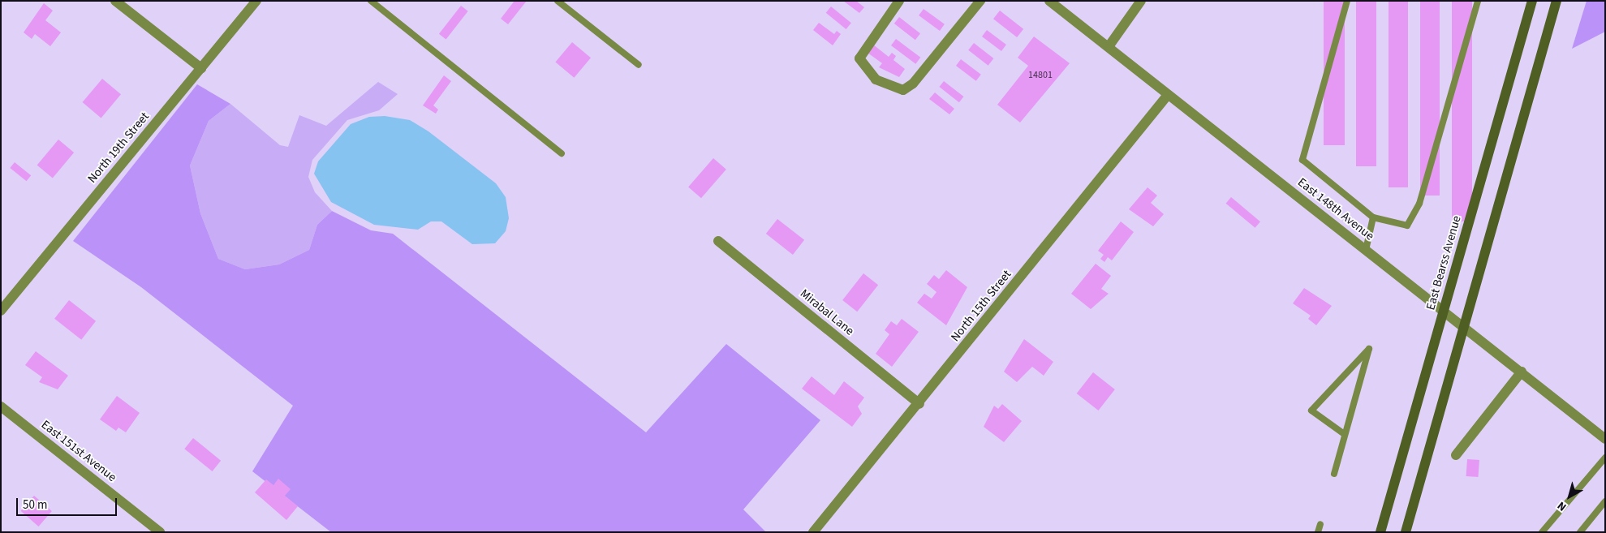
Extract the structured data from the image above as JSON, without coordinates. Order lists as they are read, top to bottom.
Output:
{
  "streets": {
    "main road": ["East Bearss Avenue"],
    "street": [
      "North 19th Street",
      "East 148th Avenue",
      "North 15th Street",
      "Mirabal Lane",
      "East 151st Avenue"
    ]
  },
  "crossings": [
    ["East 148th Avenue", "East Bearss Avenue"],
    ["East 148th Avenue", "North 15th Street"],
    ["North 15th Street", "Mirabal Lane"]
  ],
  "house_numbers": ["14801"],
  "scale_bar": "50 m",
  "north": "bottom left"
}
